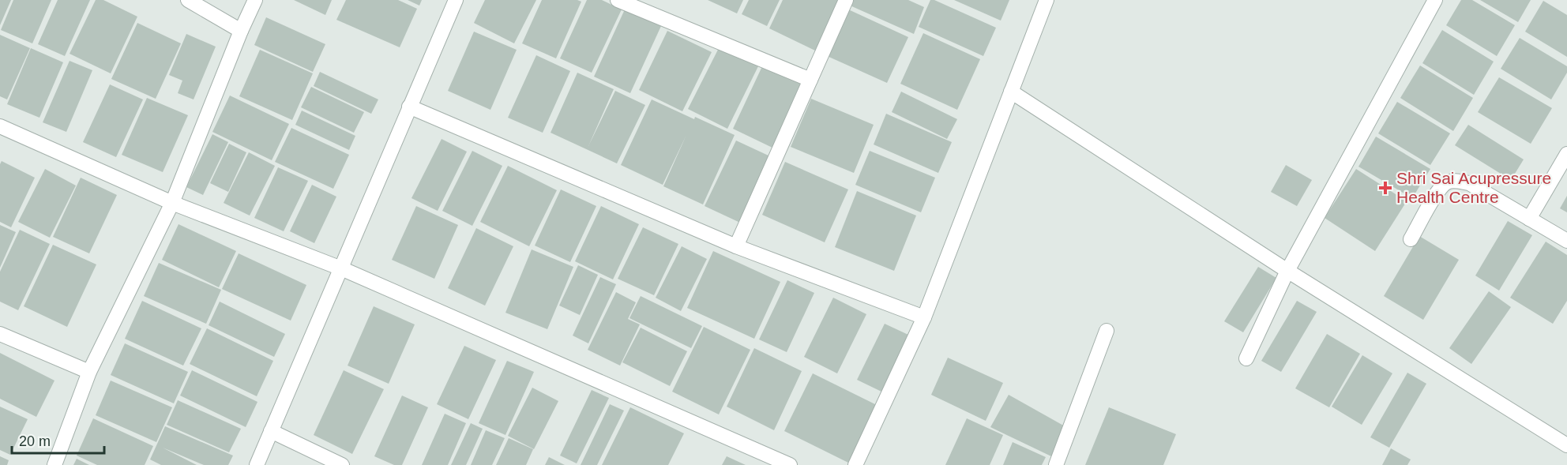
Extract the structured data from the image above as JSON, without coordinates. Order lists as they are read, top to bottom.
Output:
{
  "places": {
    "health": ["Shri Sai Acupressure Health Centre"]
  },
  "scale_bar": "20 m"
}
